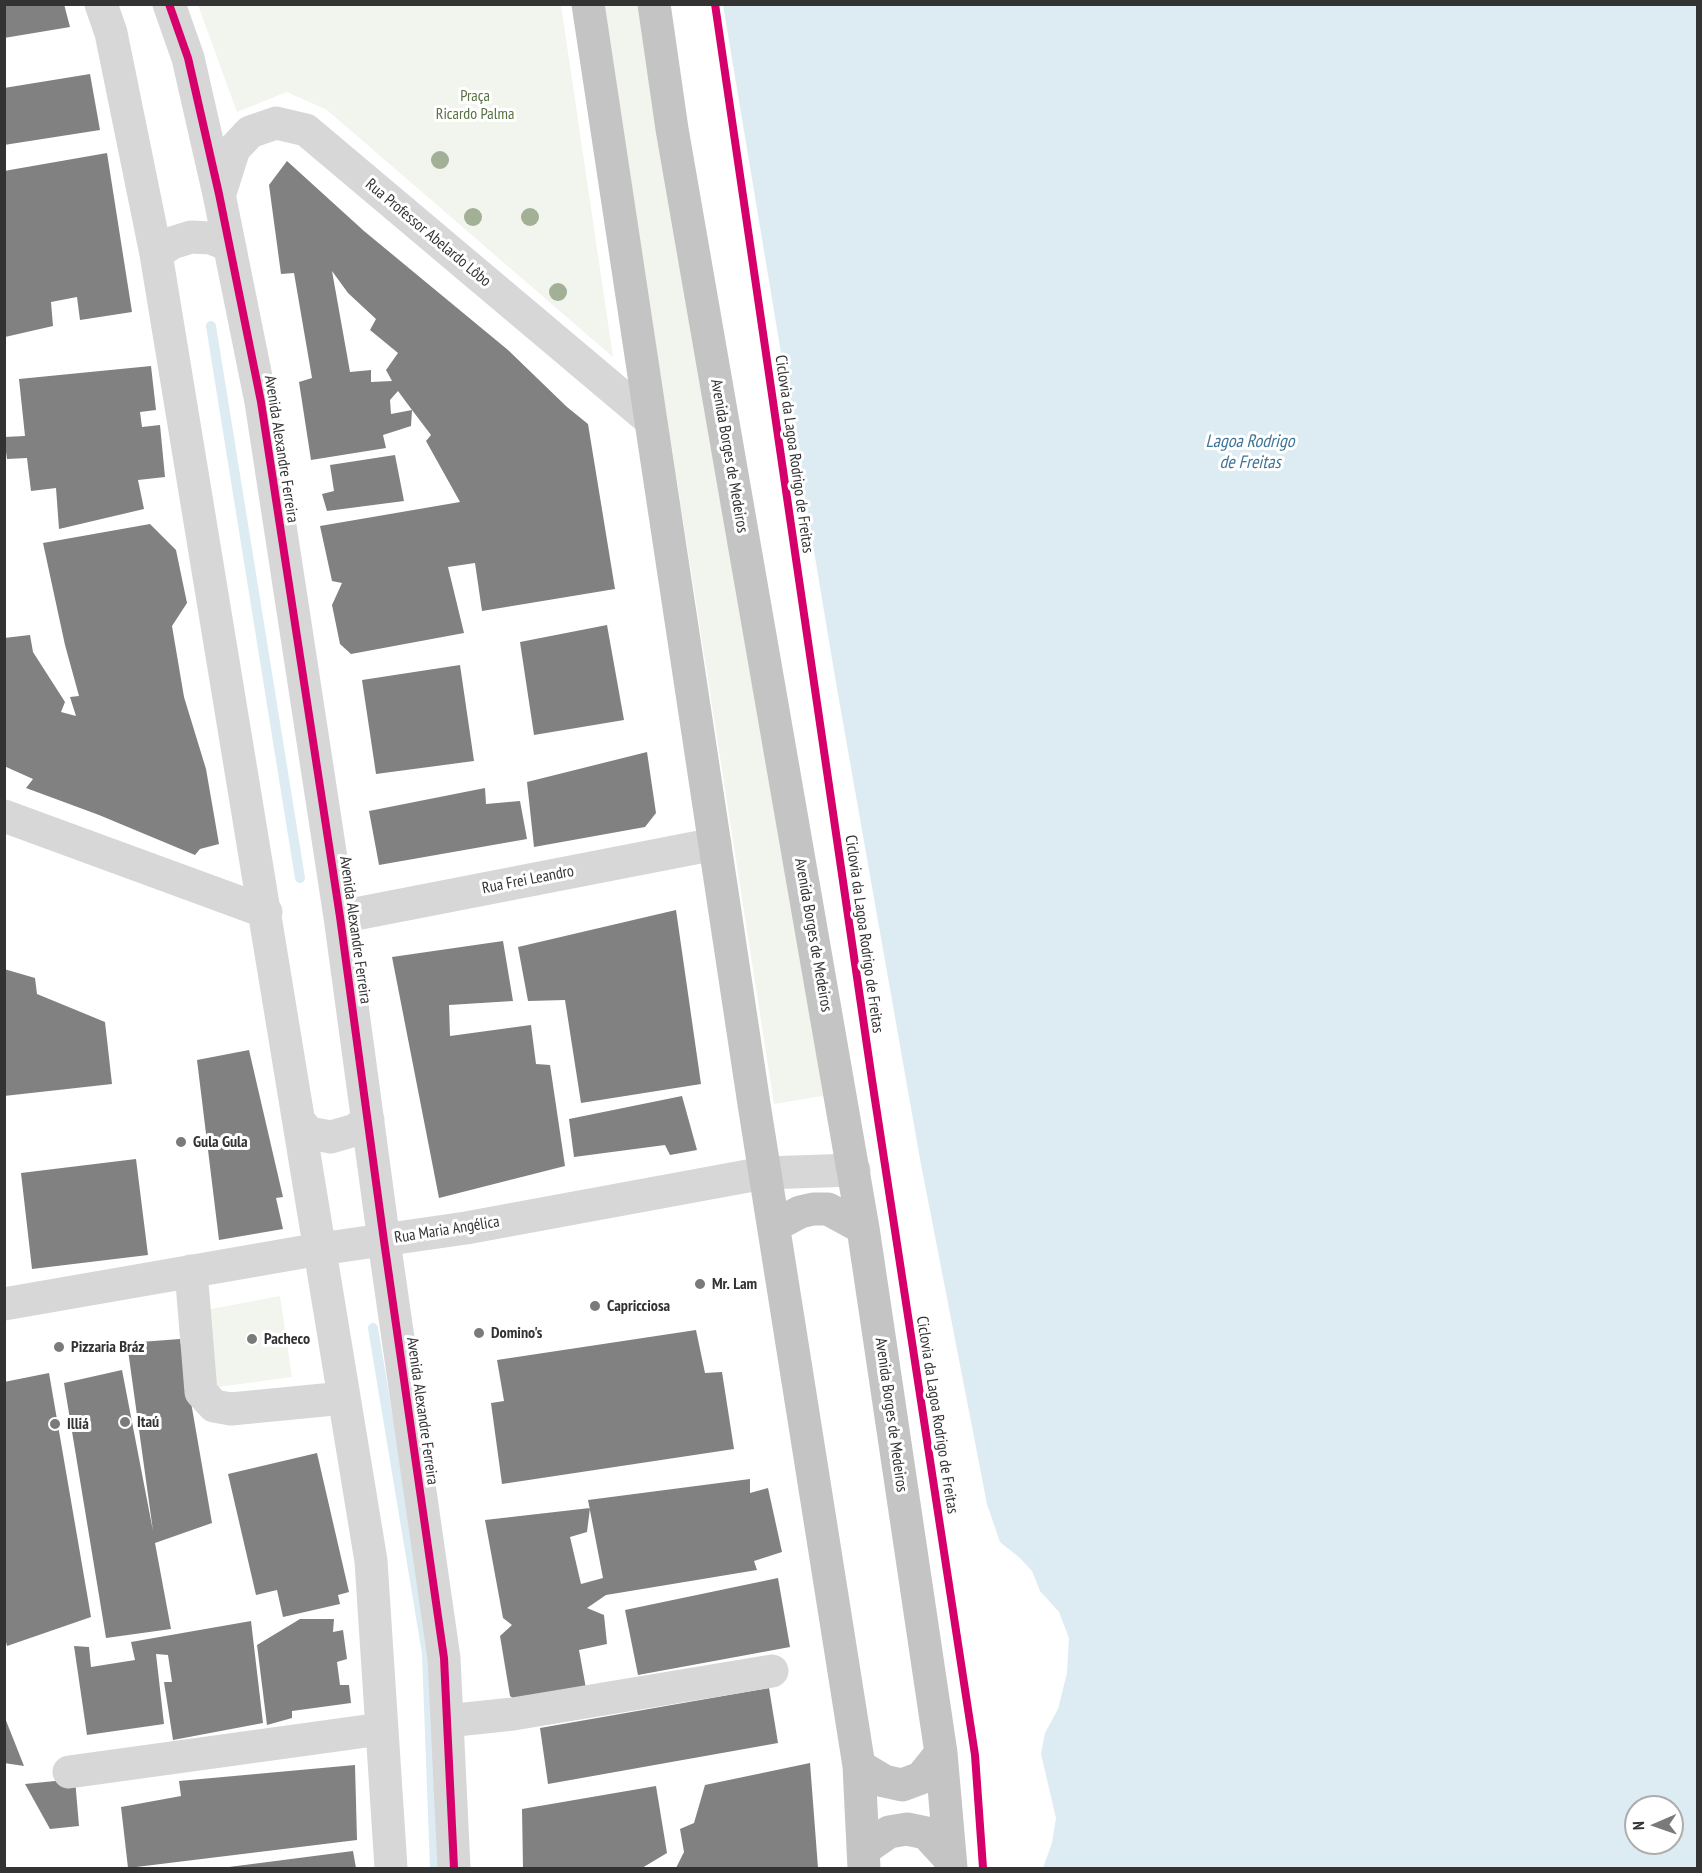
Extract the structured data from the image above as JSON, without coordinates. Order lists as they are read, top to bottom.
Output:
{
  "streets": {
    "highway": ["Avenida Borges de Medeiros"],
    "street": [
      "Rua Professor Abelardo Lôbo",
      "Avenida Alexandre Ferreira",
      "Rua Frei Leandro",
      "Rua Maria Angélica"
    ],
    "cycle path": ["Ciclovia da Lagoa Rodrigo de Freitas"]
  },
  "crossings": [
    ["Rua Professor Abelardo Lôbo", "Avenida Alexandre Ferreira"],
    ["Avenida Alexandre Ferreira", "Rua Frei Leandro"],
    ["Avenida Alexandre Ferreira", "Rua Maria Angélica"],
    ["Avenida Borges de Medeiros", "Rua Maria Angélica"]
  ],
  "water": ["Lagoa Rodrigo de Freitas"],
  "parks": ["Praça Ricardo Palma"],
  "places": [
    "Gula Gula",
    "Mr. Lam",
    "Capricciosa",
    "Domino's",
    "Pacheco",
    "Pizzaria Bráz",
    "Itaú",
    "Illiá"
  ],
  "north": "left"
}
